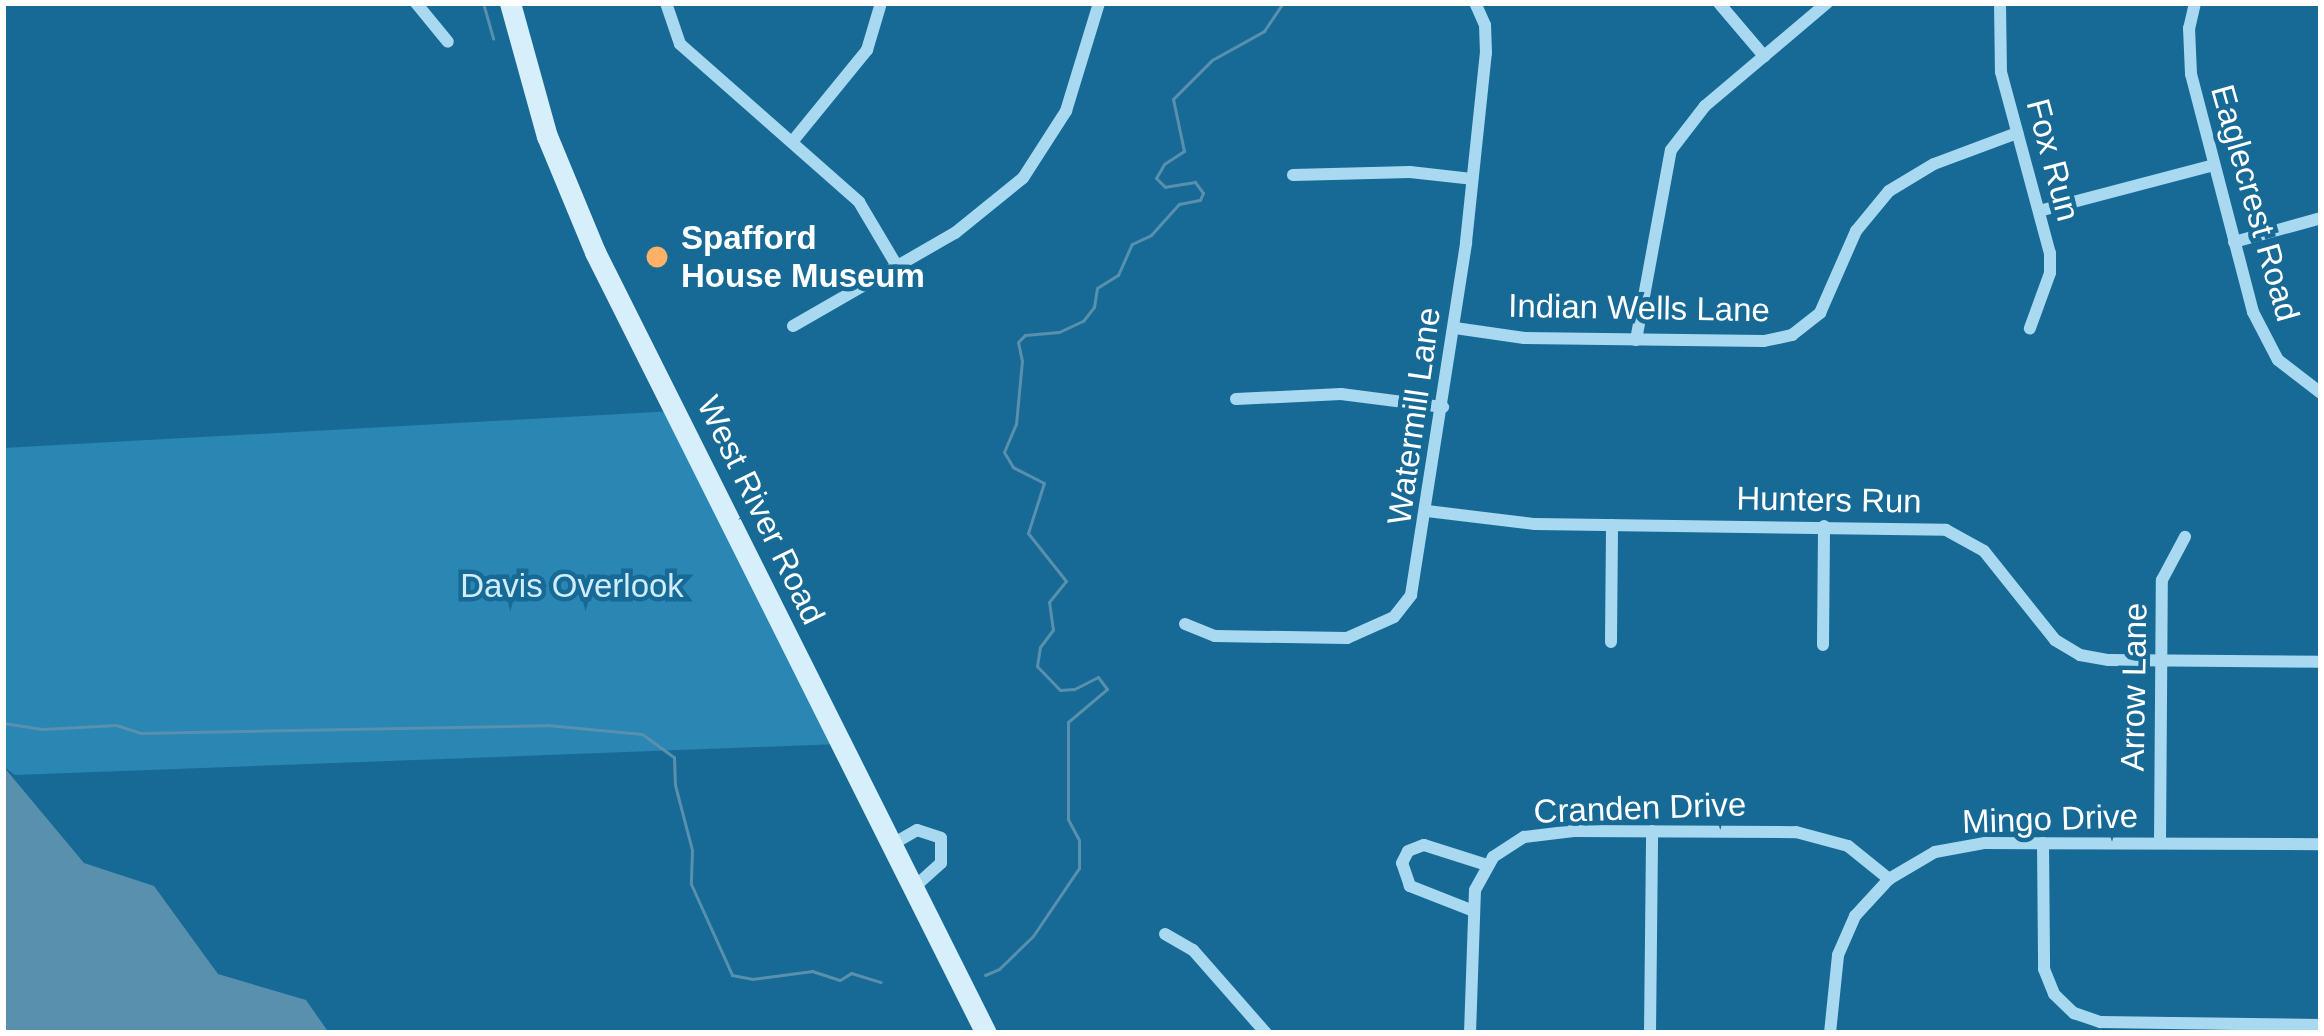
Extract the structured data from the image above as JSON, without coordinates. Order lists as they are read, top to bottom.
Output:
{
  "streets": {
    "main road": ["West River Road"],
    "street": [
      "Fox Run",
      "Eaglecrest Road",
      "Indian Wells Lane",
      "Watermill Lane",
      "Hunters Run",
      "Arrow Lane",
      "Cranden Drive",
      "Mingo Drive"
    ]
  },
  "crossings": [
    ["Fox Run", "Indian Wells Lane"],
    ["Indian Wells Lane", "Watermill Lane"],
    ["Watermill Lane", "Hunters Run"],
    ["Hunters Run", "Arrow Lane"],
    ["Arrow Lane", "Mingo Drive"],
    ["Cranden Drive", "Mingo Drive"]
  ],
  "parks": ["Davis Overlook"],
  "places": ["Spafford House Museum"]
}
